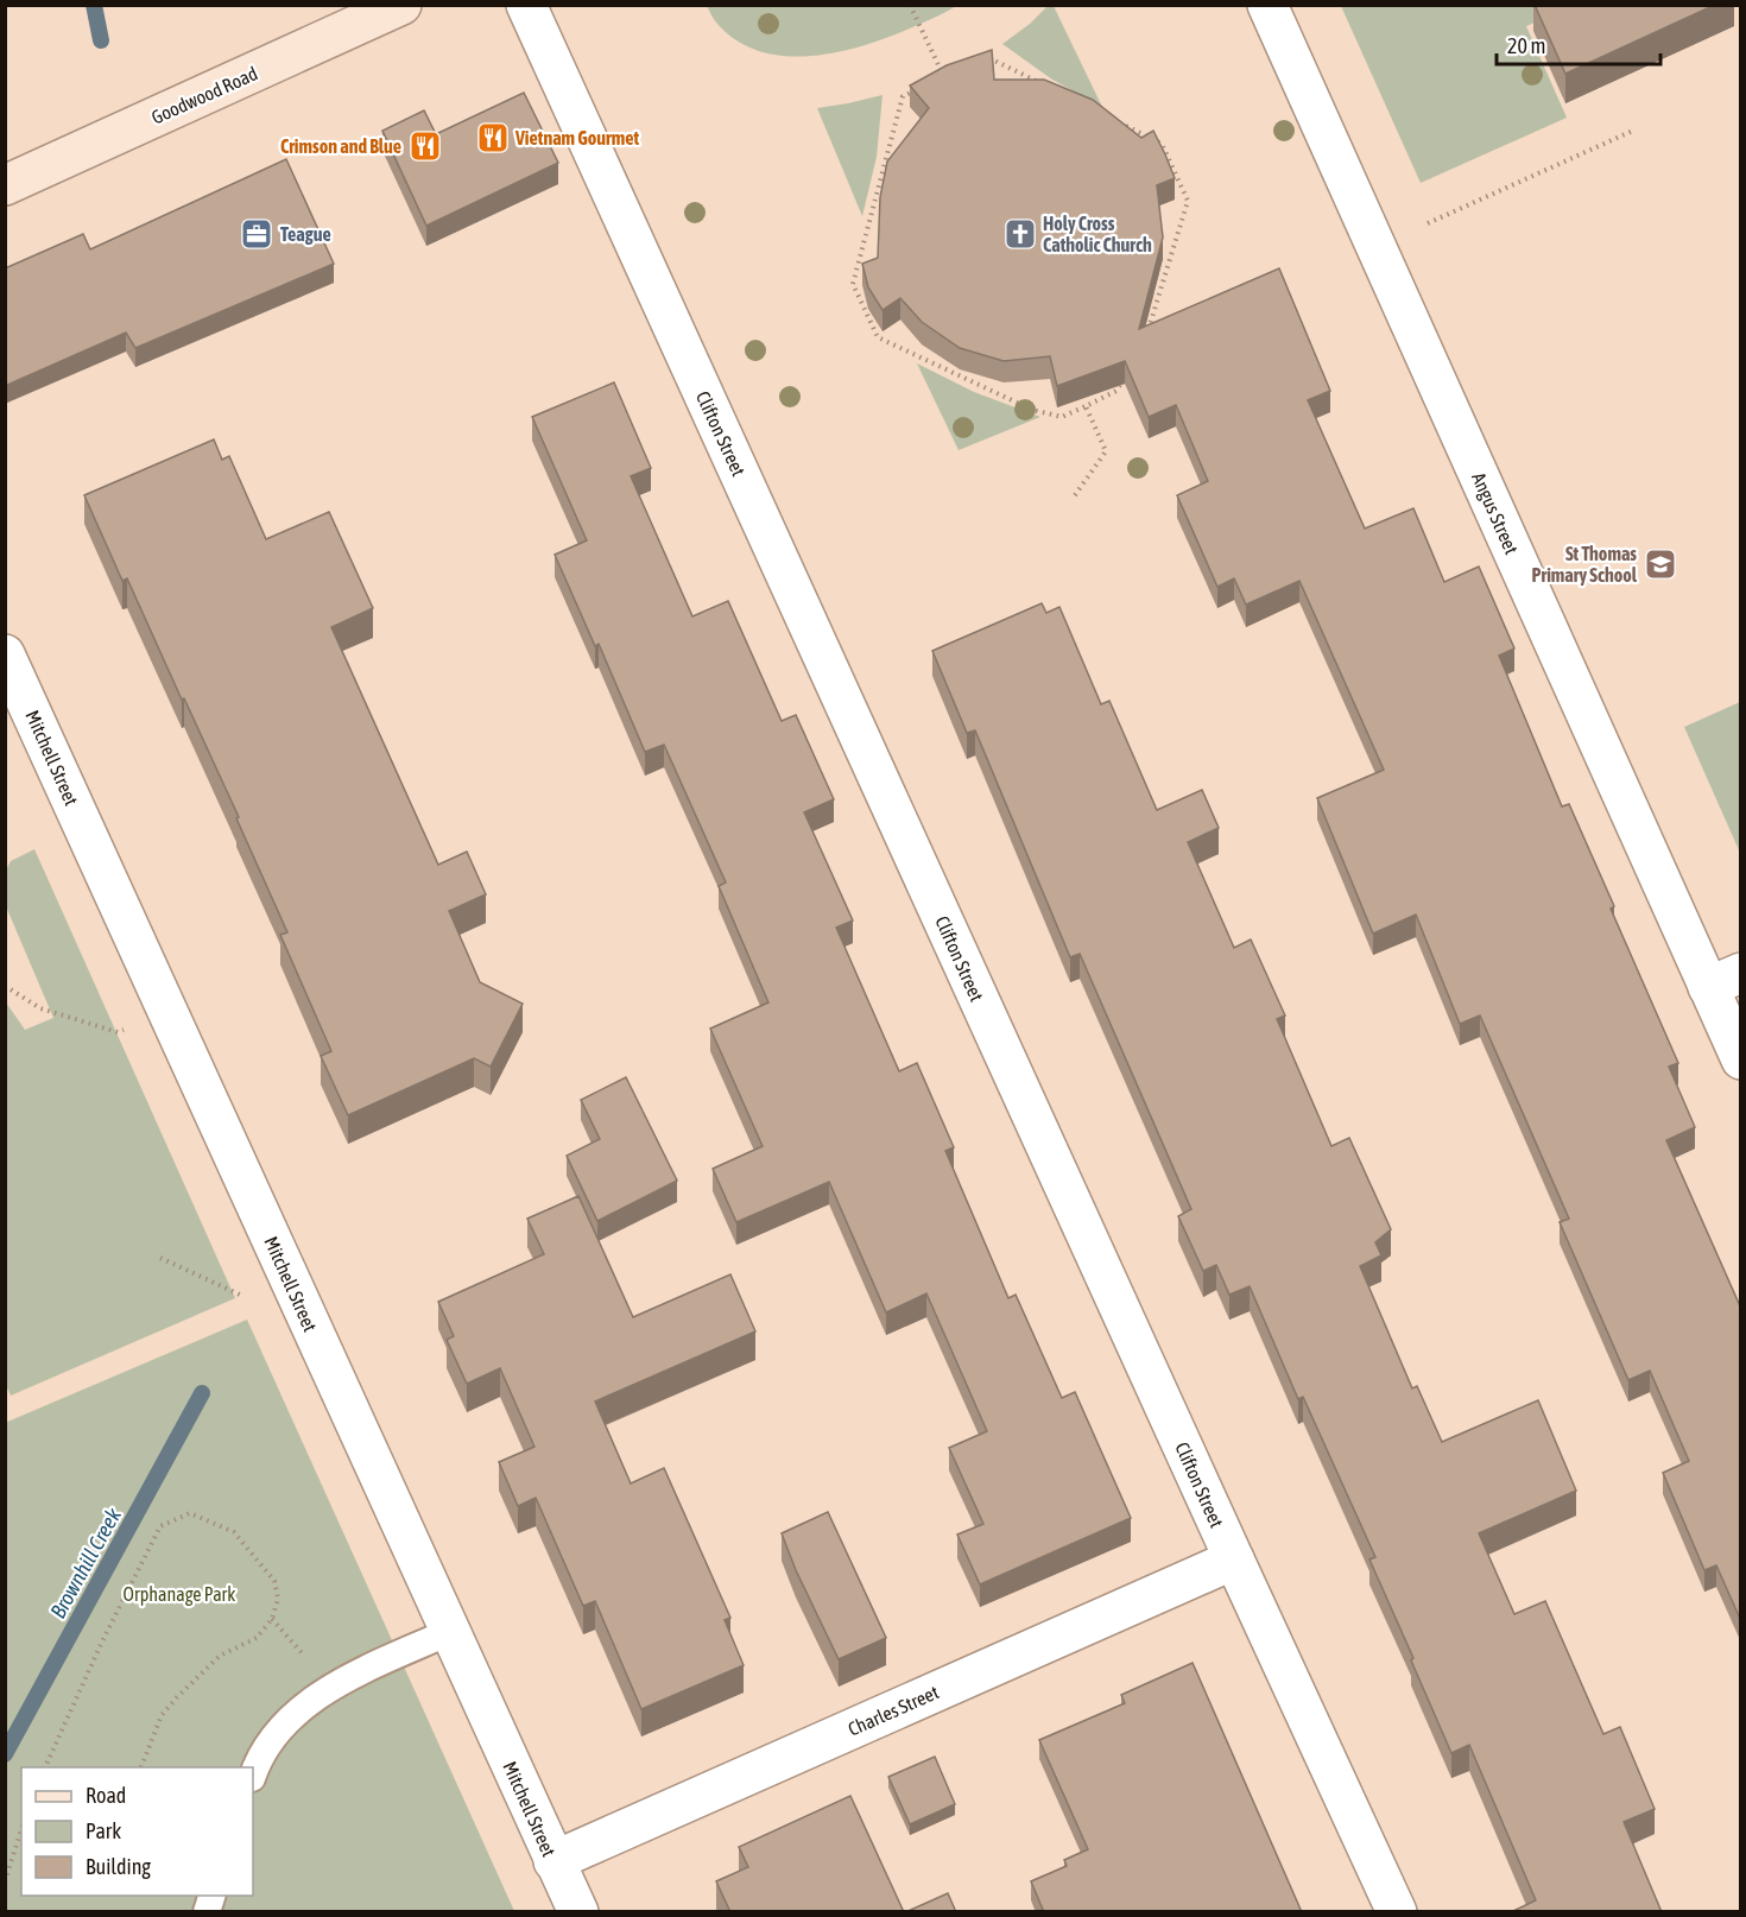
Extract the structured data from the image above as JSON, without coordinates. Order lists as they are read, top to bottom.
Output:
{
  "streets": {
    "main road": ["Goodwood Road"],
    "street": [
      "Clifton Street",
      "Angus Street",
      "Mitchell Street",
      "Charles Street"
    ]
  },
  "crossings": [
    ["Clifton Street", "Charles Street"],
    ["Mitchell Street", "Charles Street"]
  ],
  "water": ["Brownhill Creek"],
  "parks": ["Orphanage Park"],
  "places": {
    "restaurant": ["Vietnam Gourmet", "Crimson and Blue"],
    "office": ["Teague"],
    "church": ["Holy Cross Catholic Church"],
    "school or university": ["St Thomas Primary School"]
  },
  "legend": ["Road", "Park", "Building"],
  "scale_bar": "20 m"
}
